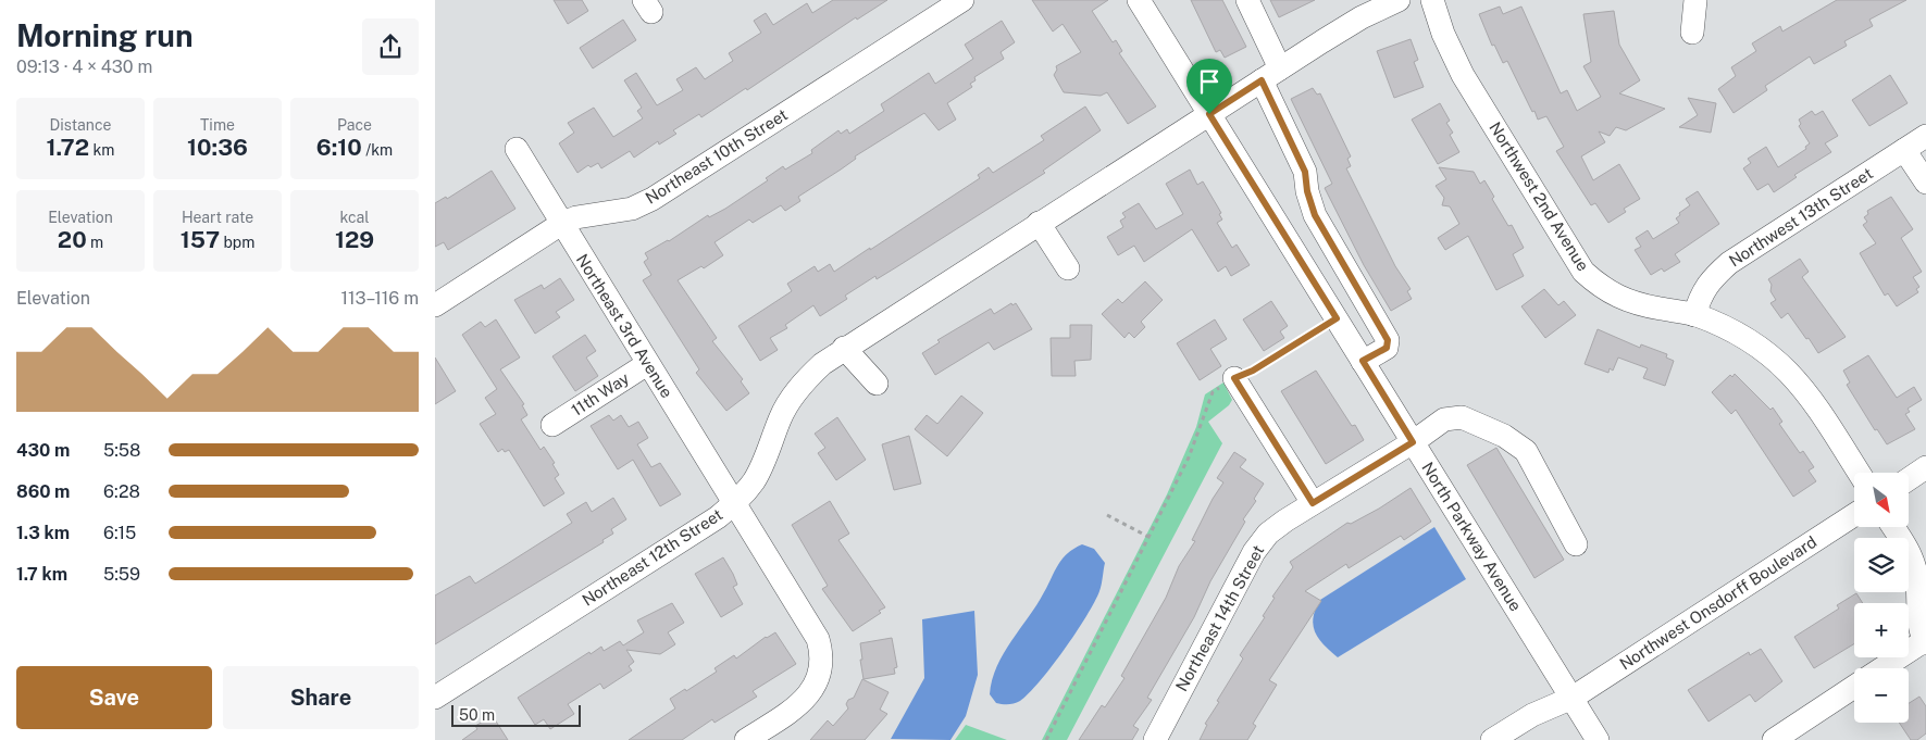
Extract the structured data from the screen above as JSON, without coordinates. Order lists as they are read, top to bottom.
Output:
{
  "streets": {
    "street": [
      "Northeast 10th Street",
      "Northwest 2nd Avenue",
      "Northwest 13th Street",
      "Northeast 3rd Avenue",
      "11th Way",
      "North Parkway Avenue",
      "Northeast 12th Street",
      "Northwest Onsdorff Boulevard",
      "Northeast 14th Street"
    ]
  },
  "crossings": [
    ["Northeast 10th Street", "Northeast 3rd Avenue"],
    ["Northwest 2nd Avenue", "Northwest 13th Street"],
    ["Northeast 3rd Avenue", "11th Way"],
    ["Northeast 3rd Avenue", "Northeast 12th Street"],
    ["North Parkway Avenue", "Northeast 12th Street"],
    ["North Parkway Avenue", "Northwest Onsdorff Boulevard"],
    ["North Parkway Avenue", "Northeast 14th Street"]
  ],
  "scale_bar": "50 m",
  "north": "bottom right",
  "page": {
    "heading": ["Morning run", "09:13 · 4 × 430 m"],
    "stats": [
      ["Distance", "1.72 km"],
      ["Time", "10:36"],
      ["Pace", "6:10 /km"],
      ["Elevation", "20 m"],
      ["Heart rate", "157 bpm"],
      ["kcal", "129"]
    ],
    "chart": ["Elevation", "113–116 m"],
    "list": [
      {
        "name": "430 m",
        "note": "5:58"
      },
      {
        "name": "860 m",
        "note": "6:28"
      },
      {
        "name": "1.3 km",
        "note": "6:15"
      },
      {
        "name": "1.7 km",
        "note": "5:59"
      }
    ],
    "map_buttons": ["+", "−"],
    "buttons": ["Save", "Share"],
    "scale": "50 m"
  }
}
